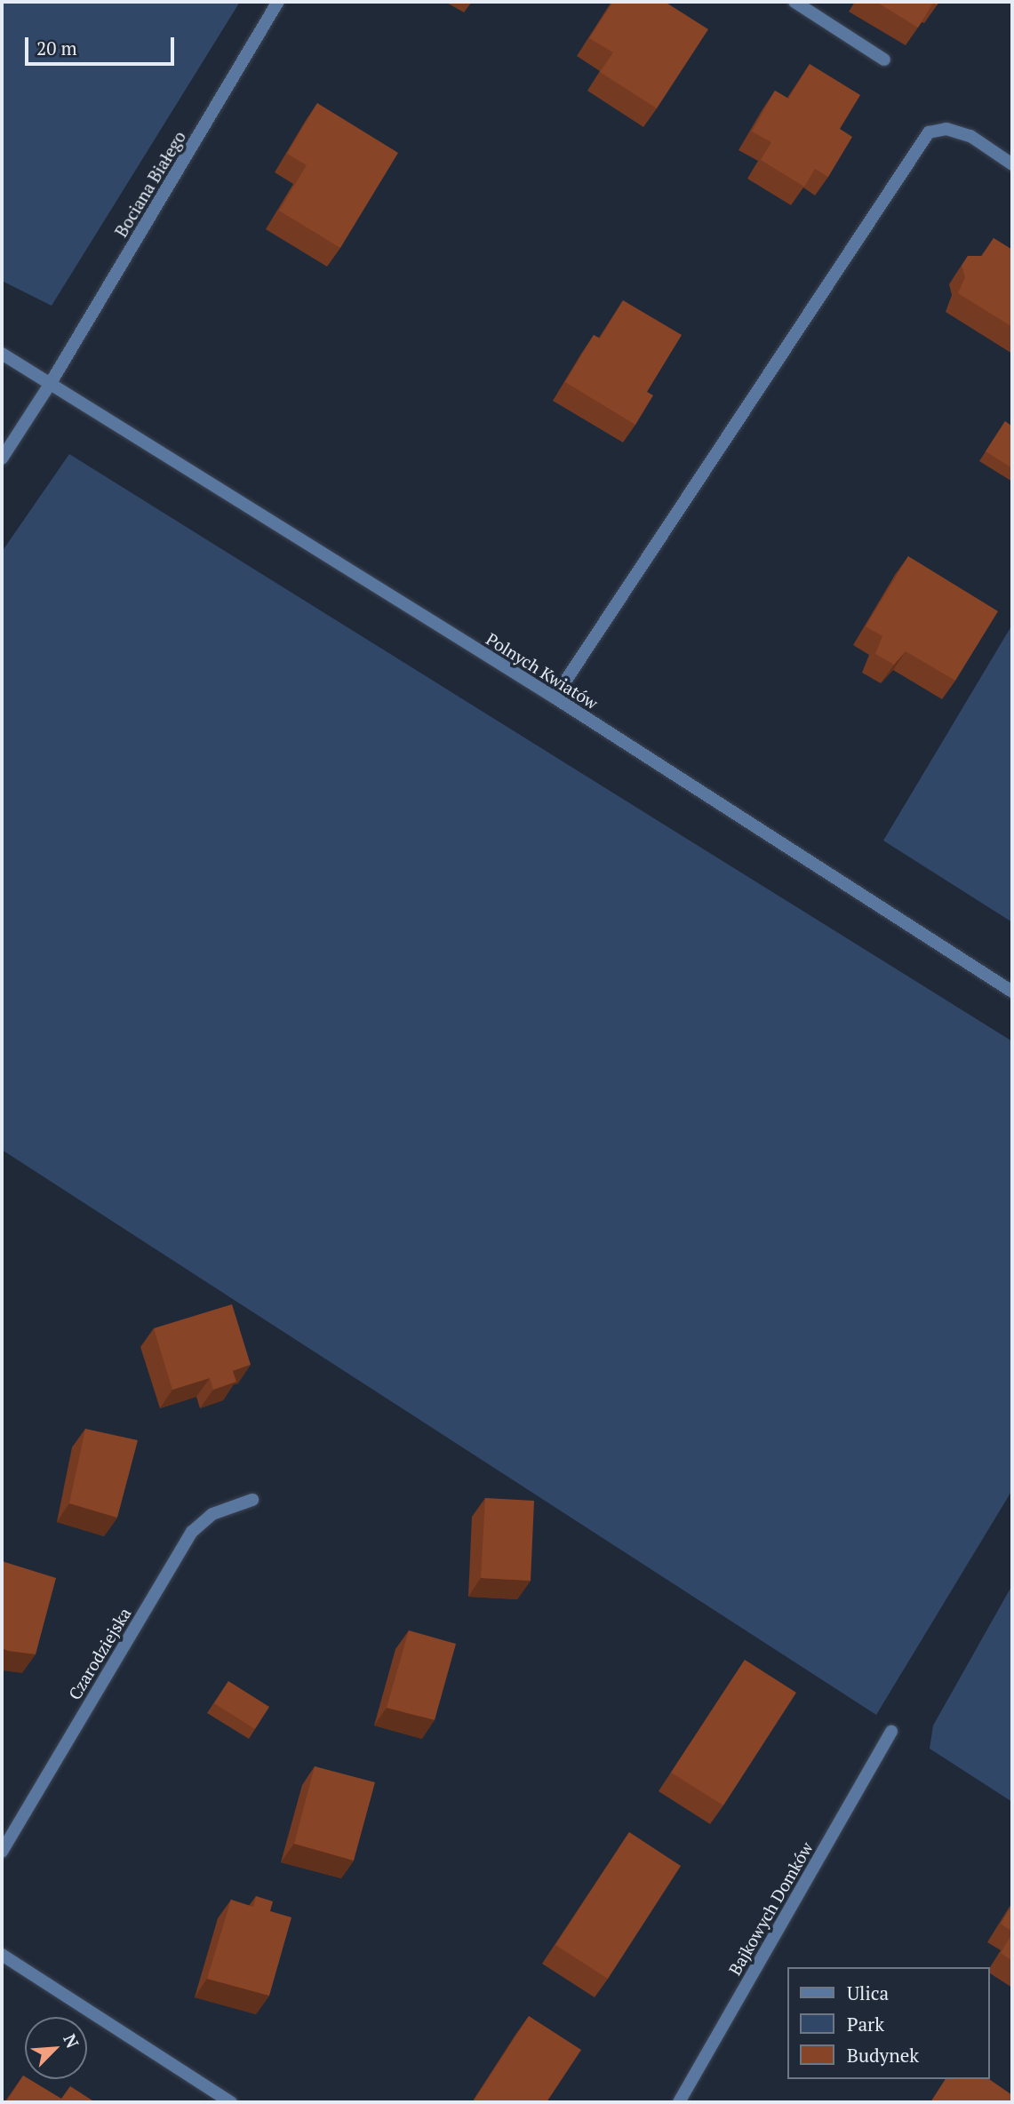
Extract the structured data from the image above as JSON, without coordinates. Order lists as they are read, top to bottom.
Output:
{
  "streets": {
    "street": [
      "Bociana Białego",
      "Polnych Kwiatów",
      "Czarodziejska",
      "Bajkowych Domków"
    ]
  },
  "crossings": [
    ["Bociana Białego", "Polnych Kwiatów"]
  ],
  "legend": ["Ulica", "Park", "Budynek"],
  "scale_bar": "20 m",
  "north": "top right"
}
